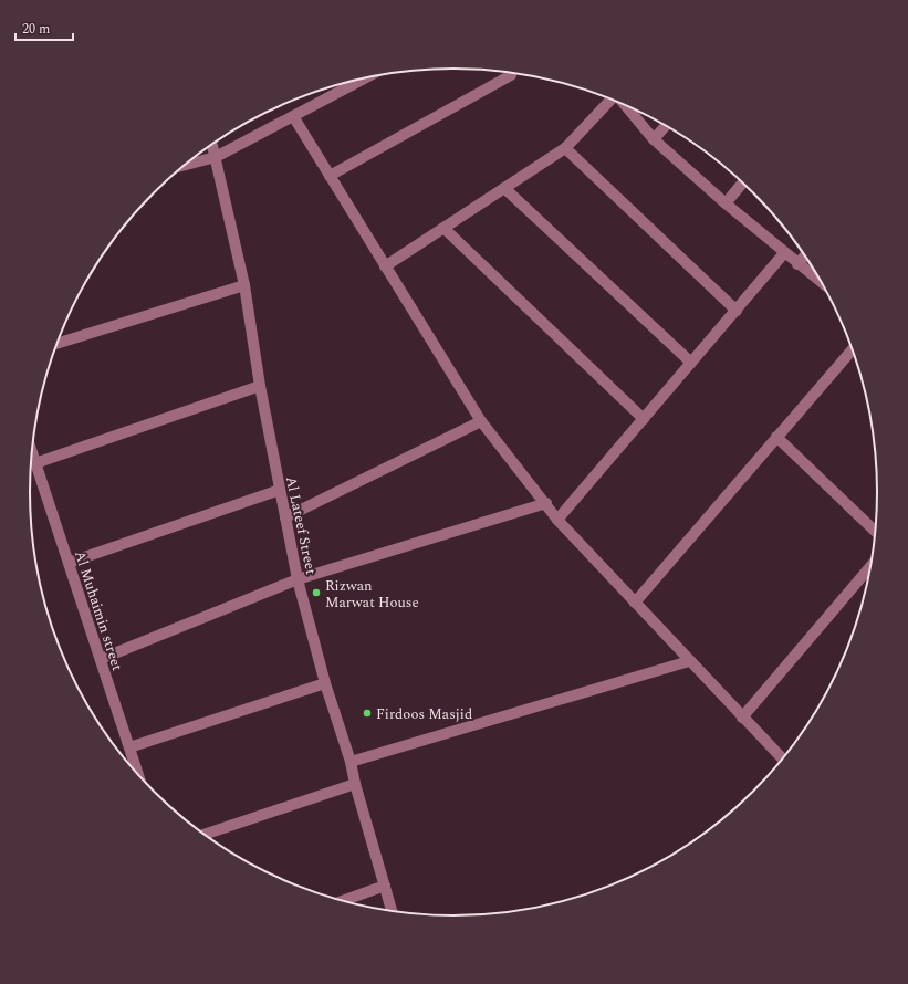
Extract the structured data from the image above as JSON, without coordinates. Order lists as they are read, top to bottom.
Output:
{
  "streets": {
    "street": ["Al Lateef Street", "Al Muhaimin street"]
  },
  "places": ["Rizwan Marwat House", "Firdoos Masjid"],
  "scale_bar": "20 m"
}
